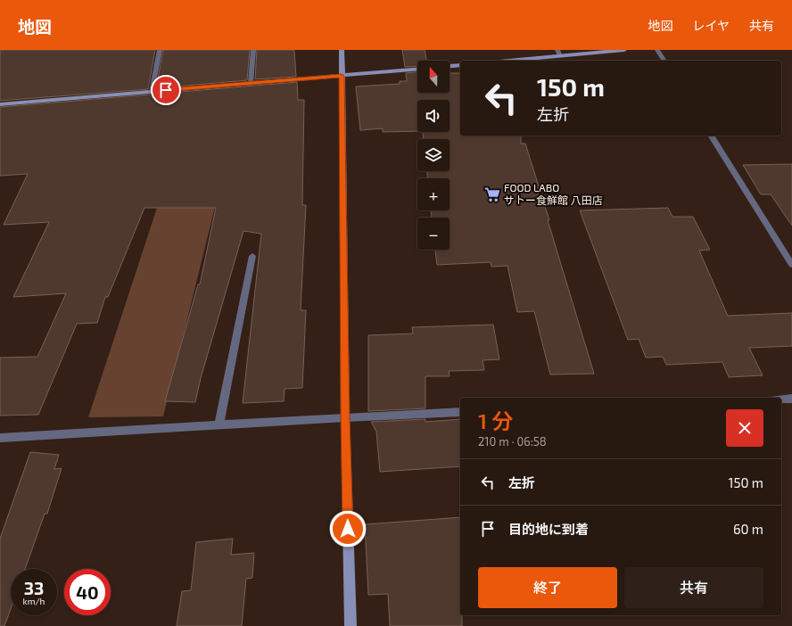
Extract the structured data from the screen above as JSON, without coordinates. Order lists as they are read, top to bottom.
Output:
{
  "places": {
    "supermarket": ["FOOD LABO サトー食鮮館 八田店"]
  },
  "north": "top",
  "page": {
    "header": "地図",
    "nav": ["地図", "レイヤ", "共有"],
    "map_buttons": ["+", "−"],
    "turn": ["150 m", "左折"],
    "heading": ["1 分", "210 m · 06:58"],
    "list": [
      {
        "name": "左折",
        "value": "150 m"
      },
      {
        "name": "目的地に到着",
        "value": "60 m"
      }
    ],
    "buttons": ["終了", "共有"],
    "speed": "33 km/h",
    "limit": "40"
  }
}
